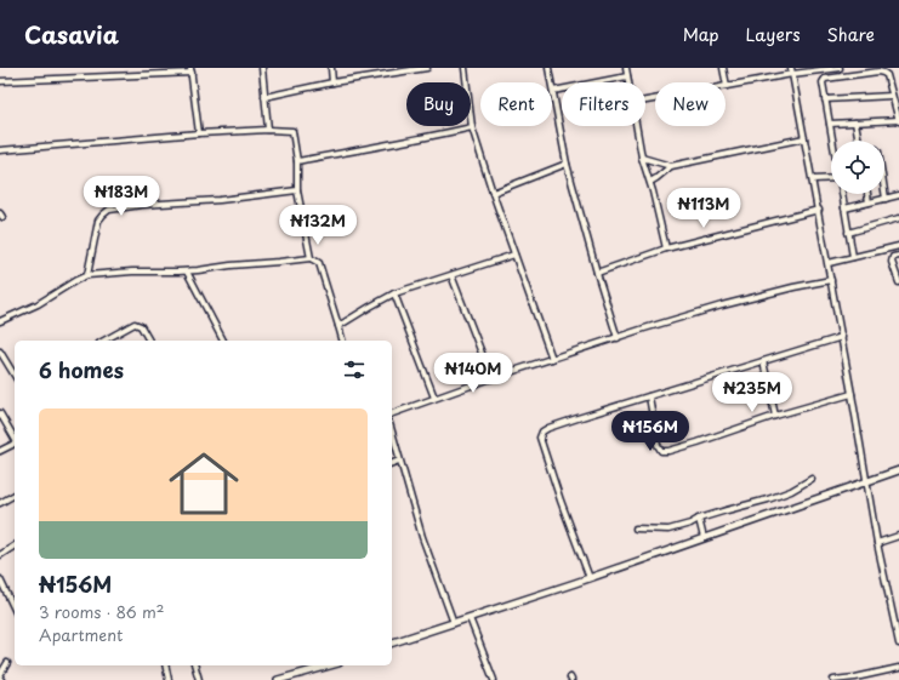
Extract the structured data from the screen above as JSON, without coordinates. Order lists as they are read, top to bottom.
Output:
{
  "page": {
    "header": "Casavia",
    "nav": ["Map", "Layers", "Share"],
    "chip": [
      "Buy",
      "Rent",
      "Filters",
      "New"
    ],
    "price": [
      "₦183M",
      "₦113M",
      "₦132M",
      "₦140M",
      "₦235M",
      "₦156M"
    ],
    "heading": "6 homes",
    "list": [
      {
        "name": "₦156M",
        "note": "3 rooms · 86 m² · Apartment"
      }
    ]
  }
}
